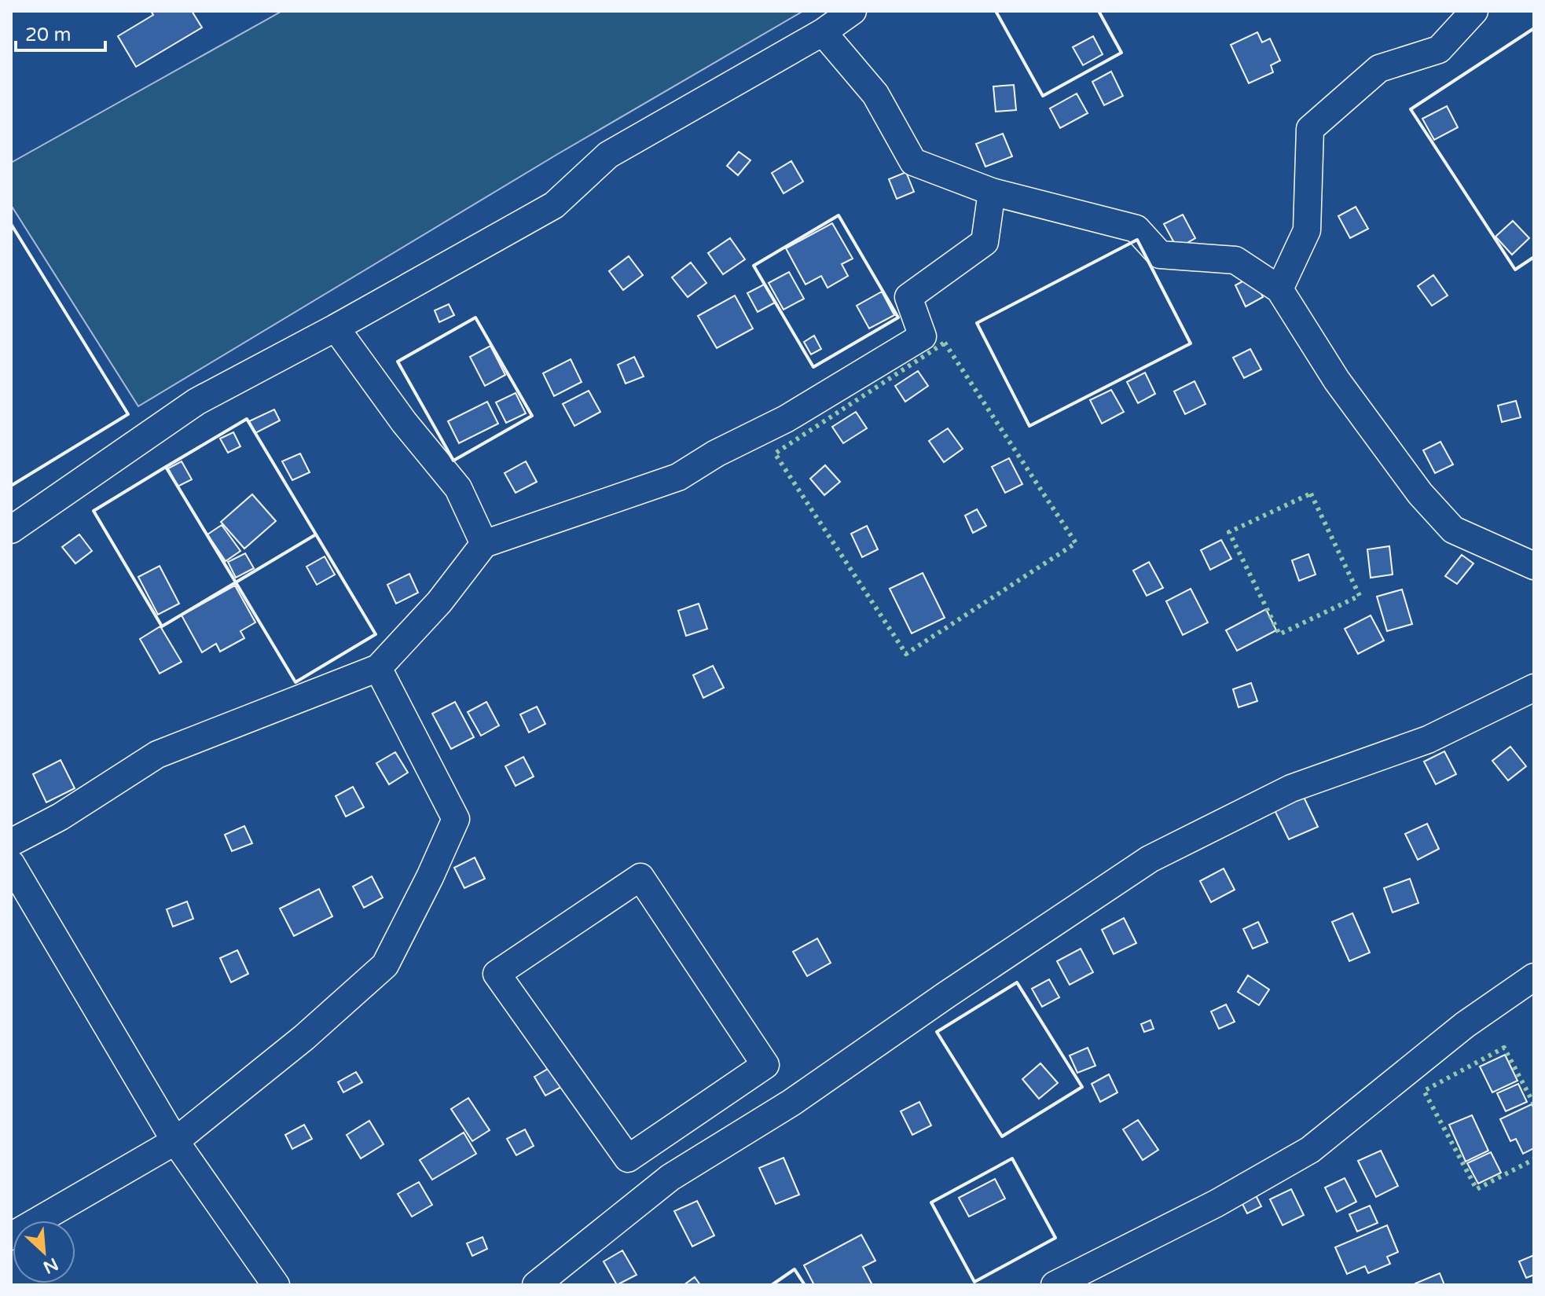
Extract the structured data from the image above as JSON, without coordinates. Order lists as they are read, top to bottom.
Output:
{
  "scale_bar": "20 m",
  "north": "bottom right"
}
